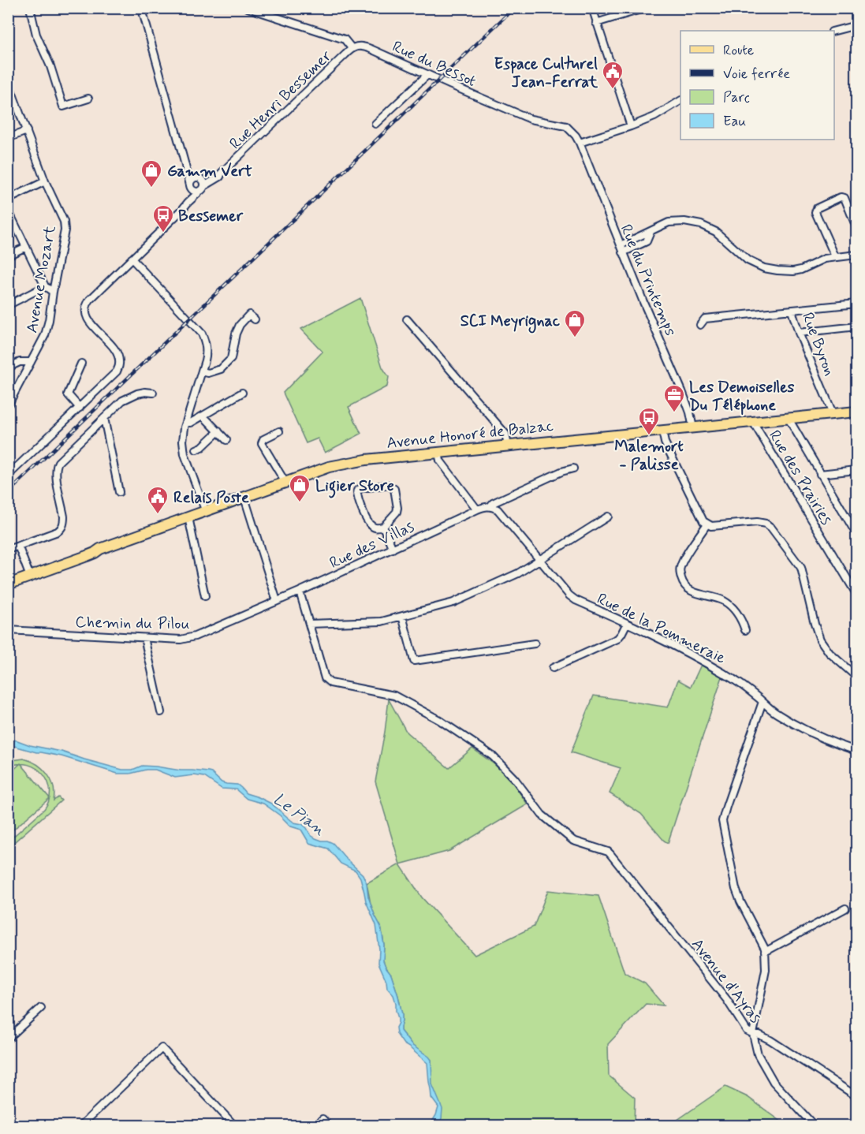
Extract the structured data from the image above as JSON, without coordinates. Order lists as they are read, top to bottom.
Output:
{
  "streets": {
    "main road": ["Avenue Honoré de Balzac"],
    "street": [
      "Rue du Bessot",
      "Rue Henri Bessemer",
      "Avenue Mozart",
      "Rue du Printemps",
      "Rue Byron",
      "Rue des Prairies",
      "Rue des Villas",
      "Chemin du Pilou",
      "Rue de la Pommeraie",
      "Avenue d'Ayras"
    ]
  },
  "crossings": [
    ["Rue du Bessot", "Rue Henri Bessemer"],
    ["Rue du Bessot", "Rue du Printemps"],
    ["Rue du Printemps", "Avenue Honoré de Balzac"],
    ["Rue Byron", "Avenue Honoré de Balzac"],
    ["Avenue Honoré de Balzac", "Rue des Prairies"],
    ["Rue des Villas", "Chemin du Pilou"]
  ],
  "water": ["Le Pian"],
  "places": {
    "public building": ["Espace Culturel Jean-Ferrat", "Relais Poste"],
    "shop": ["Gamm Vert", "SCI Meyrignac", "Ligier Store"],
    "bus stop": ["Bessemer", "Malemort - Palisse"],
    "office": ["Les Demoiselles Du Téléphone"]
  },
  "legend": [
    "Route",
    "Voie ferrée",
    "Parc",
    "Eau"
  ]
}
